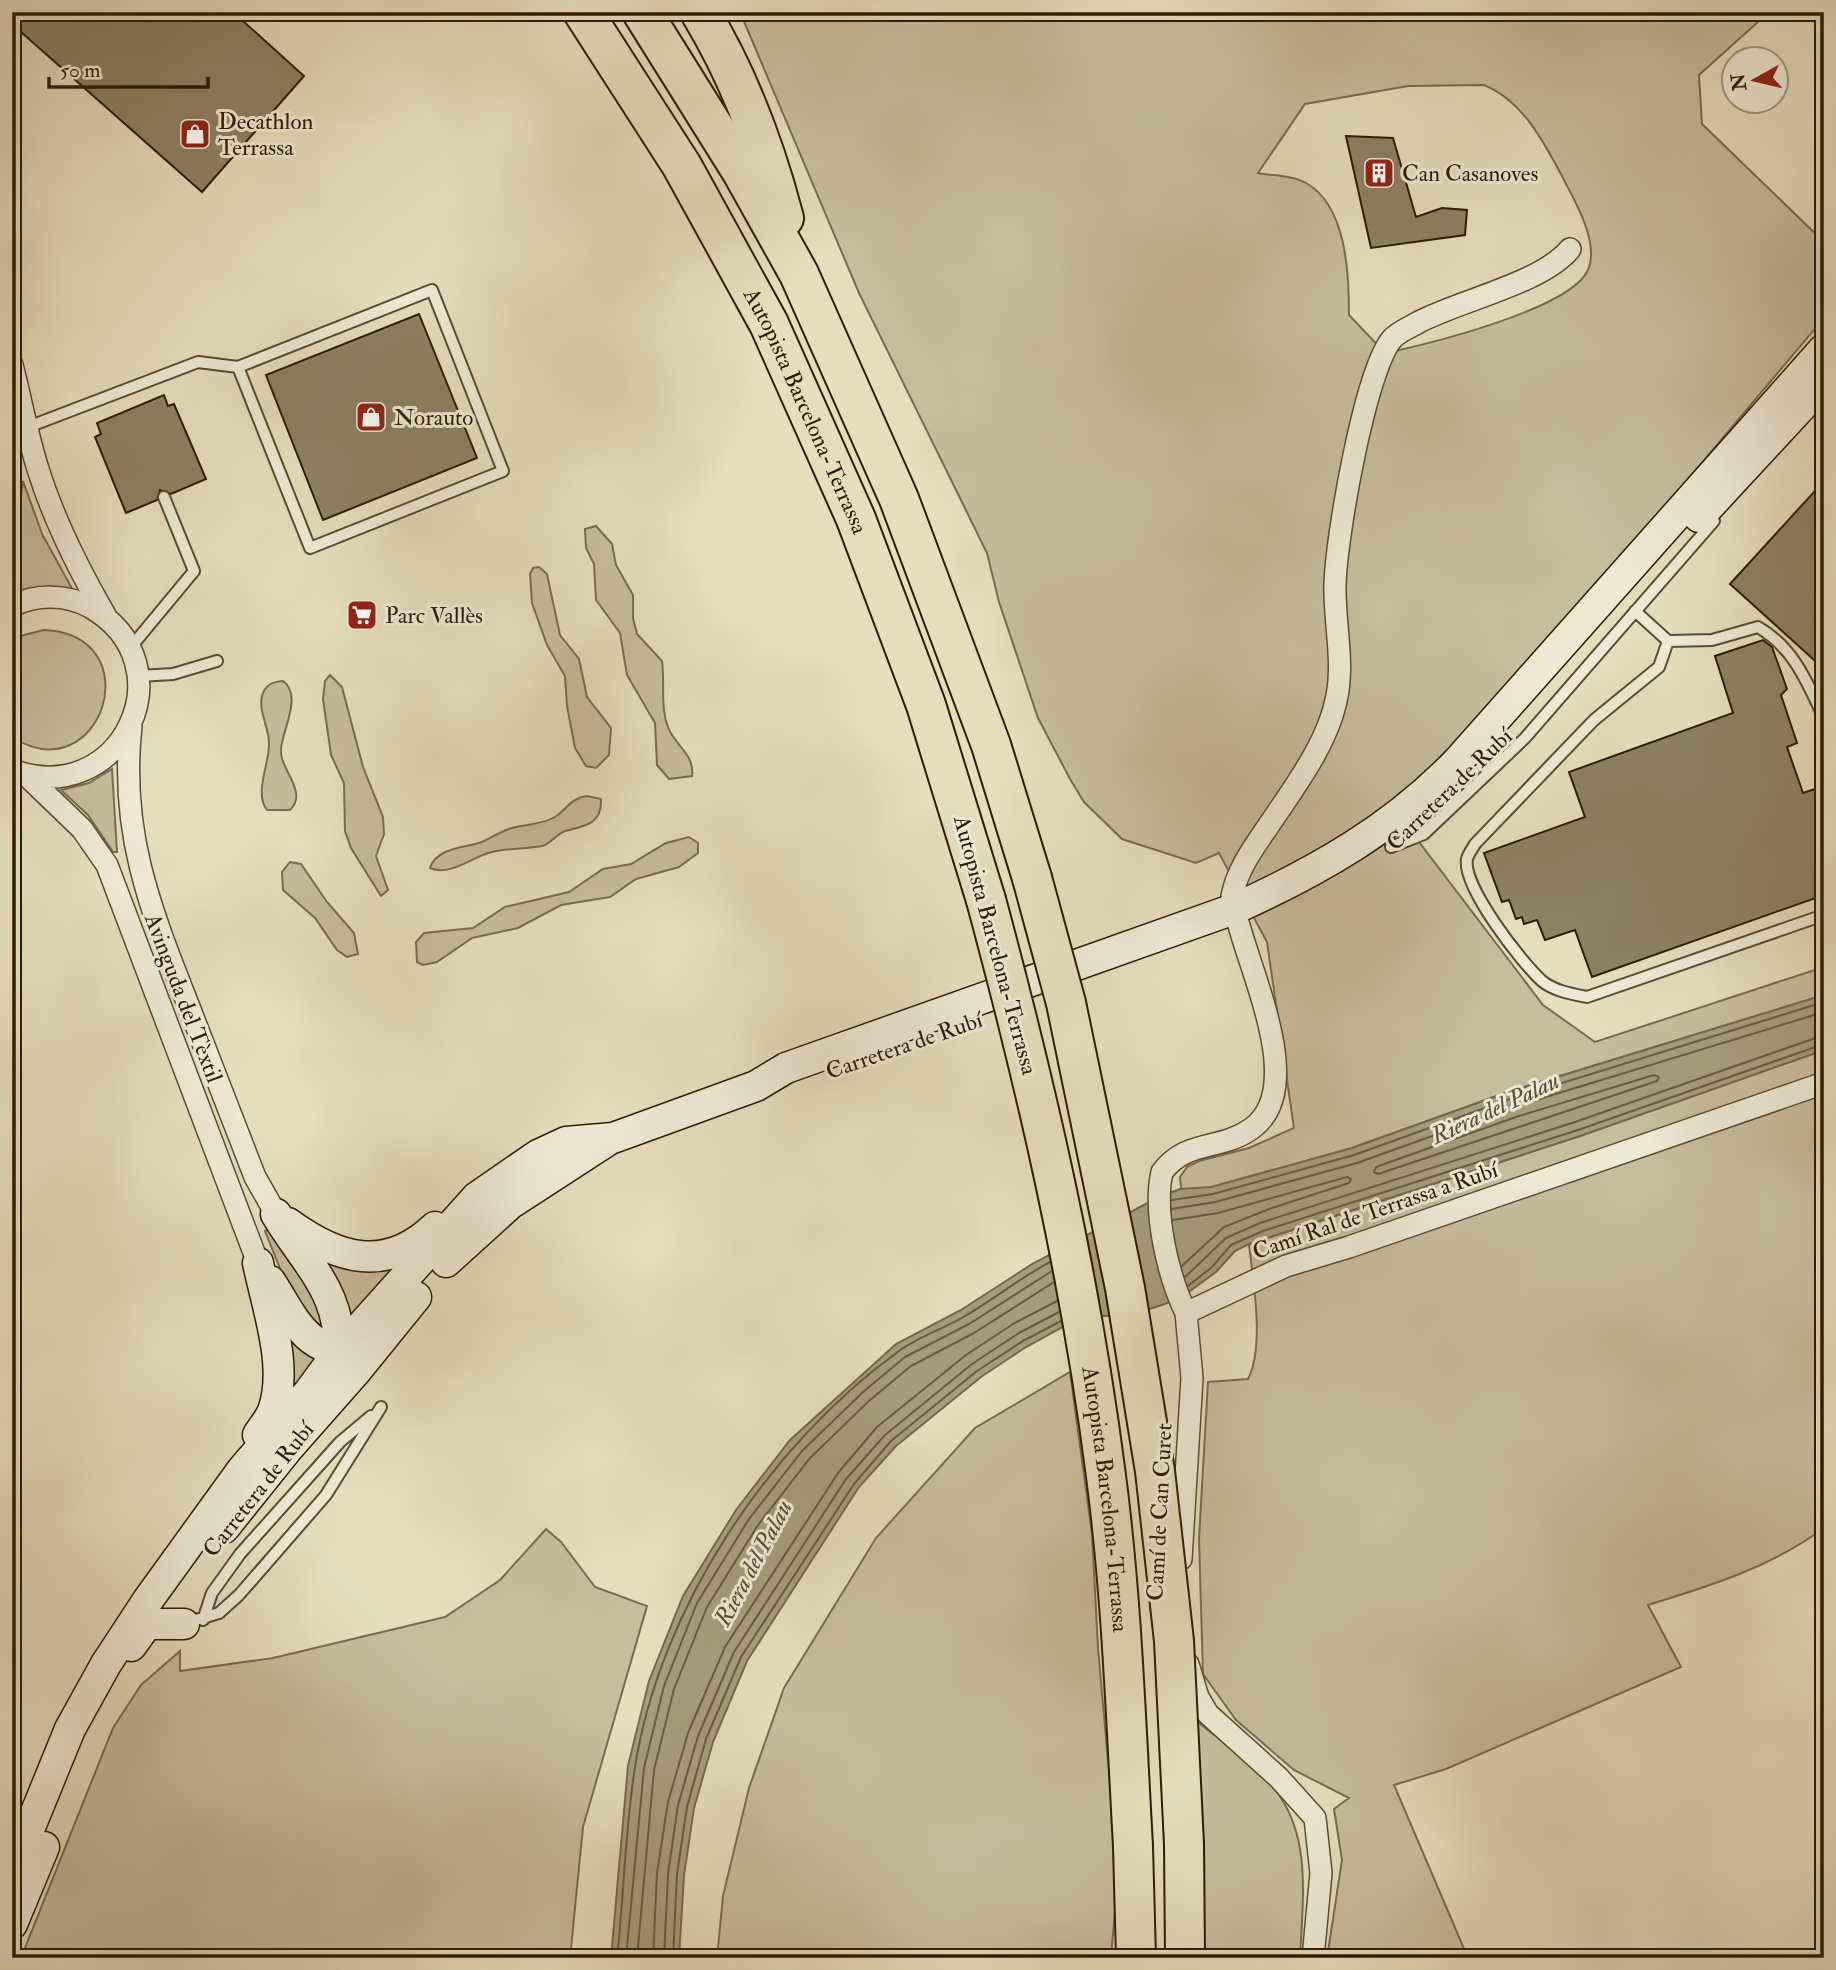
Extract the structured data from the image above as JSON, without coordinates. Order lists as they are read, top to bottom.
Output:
{
  "streets": {
    "highway": ["Autopista Barcelona-Terrassa"],
    "main road": ["Carretera de Rubí"],
    "street": ["Avinguda del Tèxtil", "Camí Ral de Terrassa a Rubí", "Camí de Can Curet"]
  },
  "crossings": [
    ["Camí Ral de Terrassa a Rubí", "Camí de Can Curet"]
  ],
  "water": ["Riera del Palau"],
  "places": {
    "shop": ["Decathlon Terrassa", "Norauto"],
    "building": ["Can Casanoves"],
    "supermarket": ["Parc Vallès"]
  },
  "scale_bar": "50 m",
  "north": "left"
}
